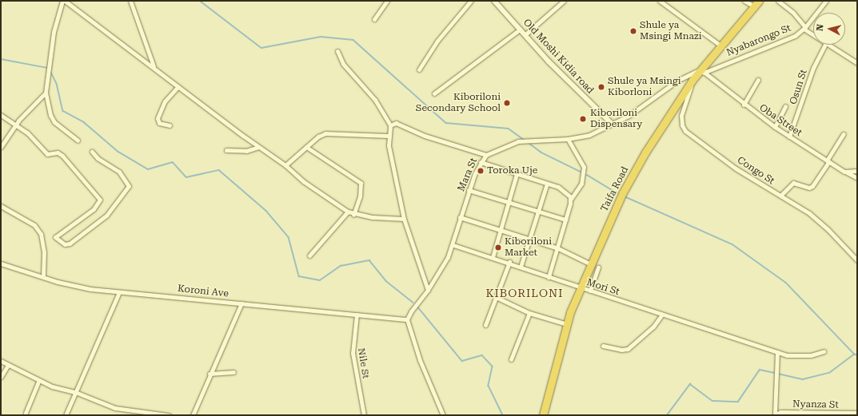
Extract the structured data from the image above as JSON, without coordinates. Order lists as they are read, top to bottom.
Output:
{
  "streets": {
    "highway": ["Taifa Road"],
    "street": [
      "Nyabarongo St",
      "Old Moshi Kidia road",
      "Osun St",
      "Oba Street",
      "Congo St",
      "Mara St",
      "Mori St",
      "Koroni Ave",
      "Nile St",
      "Nyanza St"
    ]
  },
  "crossings": [
    ["Nyabarongo St", "Oba Street"],
    ["Nyabarongo St", "Mara St"],
    ["Nyabarongo St", "Taifa Road"],
    ["Old Moshi Kidia road", "Mara St"],
    ["Osun St", "Oba Street"],
    ["Oba Street", "Mara St"],
    ["Oba Street", "Taifa Road"],
    ["Congo St", "Taifa Road"],
    ["Mara St", "Taifa Road"],
    ["Mara St", "Mori St"],
    ["Mara St", "Koroni Ave"],
    ["Taifa Road", "Mori St"],
    ["Koroni Ave", "Nile St"]
  ],
  "districts": ["KIBORILONI"],
  "places": [
    "Shule ya Msingi Mnazi",
    "Shule ya Msingi Kiborloni",
    "Kiboriloni Secondary School",
    "Kiboriloni Dispensary",
    "Toroka Uje",
    "Kiboriloni Market"
  ],
  "north": "left"
}
